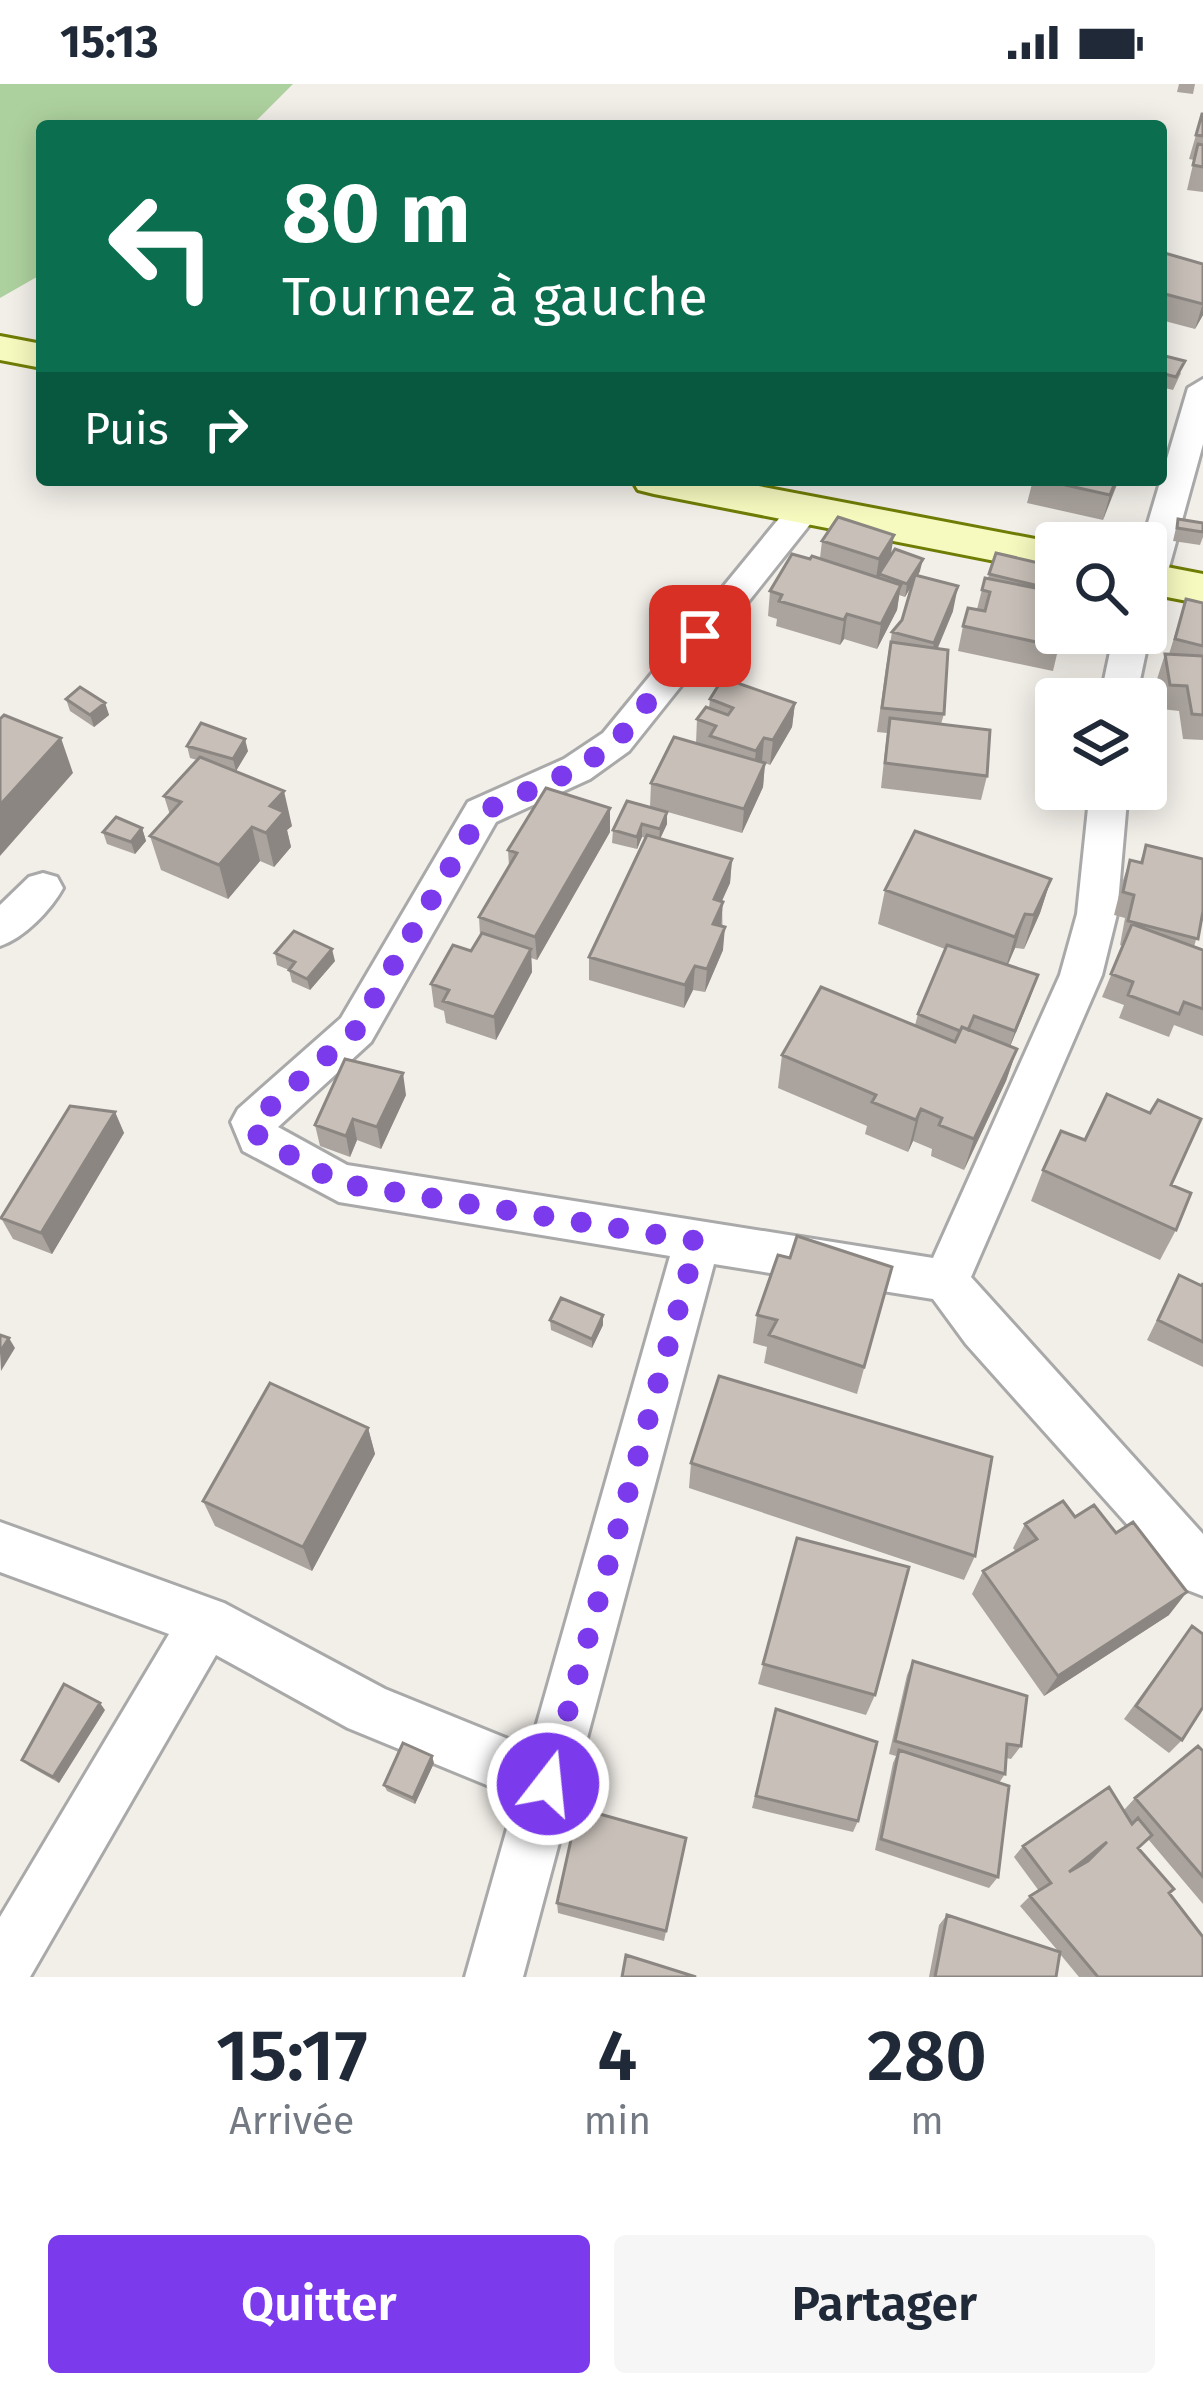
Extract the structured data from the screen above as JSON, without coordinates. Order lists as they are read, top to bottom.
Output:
{
  "page": {
    "status": "15:13",
    "turn": ["80 m", "Tournez à gauche"],
    "then": "Puis",
    "eta": [
      "15:17",
      "Arrivée",
      "4",
      "min",
      "280",
      "m"
    ],
    "buttons": ["Quitter", "Partager"]
  }
}
